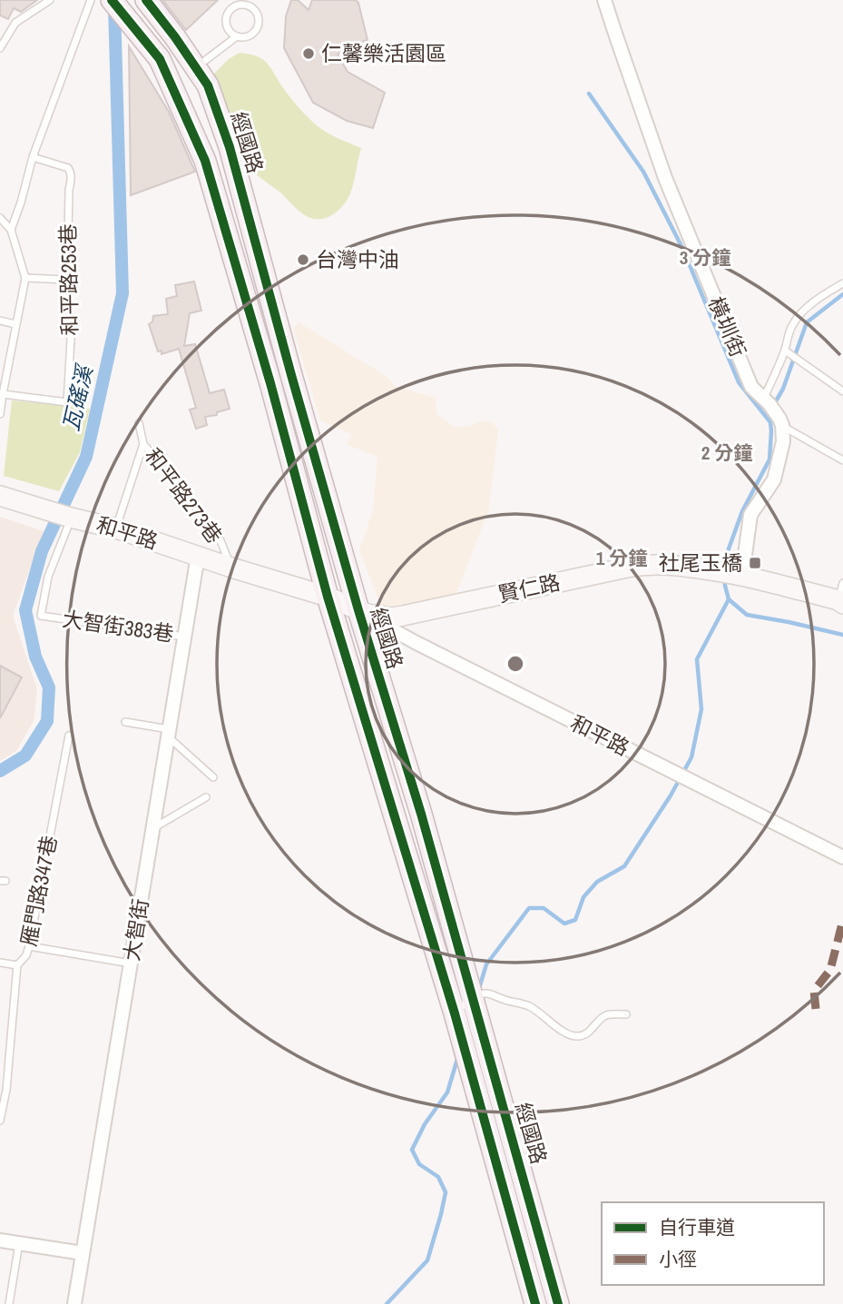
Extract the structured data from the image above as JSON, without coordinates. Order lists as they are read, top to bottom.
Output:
{
  "streets": {
    "main road": ["經國路"],
    "street": [
      "橫圳街",
      "和平路",
      "賢仁路",
      "大智街"
    ],
    "lane": [
      "和平路253巷",
      "和平路273巷",
      "大智街383巷",
      "雁門路347巷"
    ]
  },
  "crossings": [
    ["經國路", "和平路"],
    ["經國路", "賢仁路"],
    ["和平路273巷", "和平路"],
    ["和平路", "賢仁路"],
    ["和平路", "大智街383巷"],
    ["和平路", "大智街"],
    ["大智街383巷", "大智街"]
  ],
  "water": ["瓦磘溪"],
  "places": {
    "other": ["仁馨樂活園區", "台灣中油"],
    "transit": ["社尾玉橋"]
  },
  "legend": ["自行車道", "小徑"],
  "rings": ["3 分鐘", "2 分鐘", "1 分鐘"]
}
